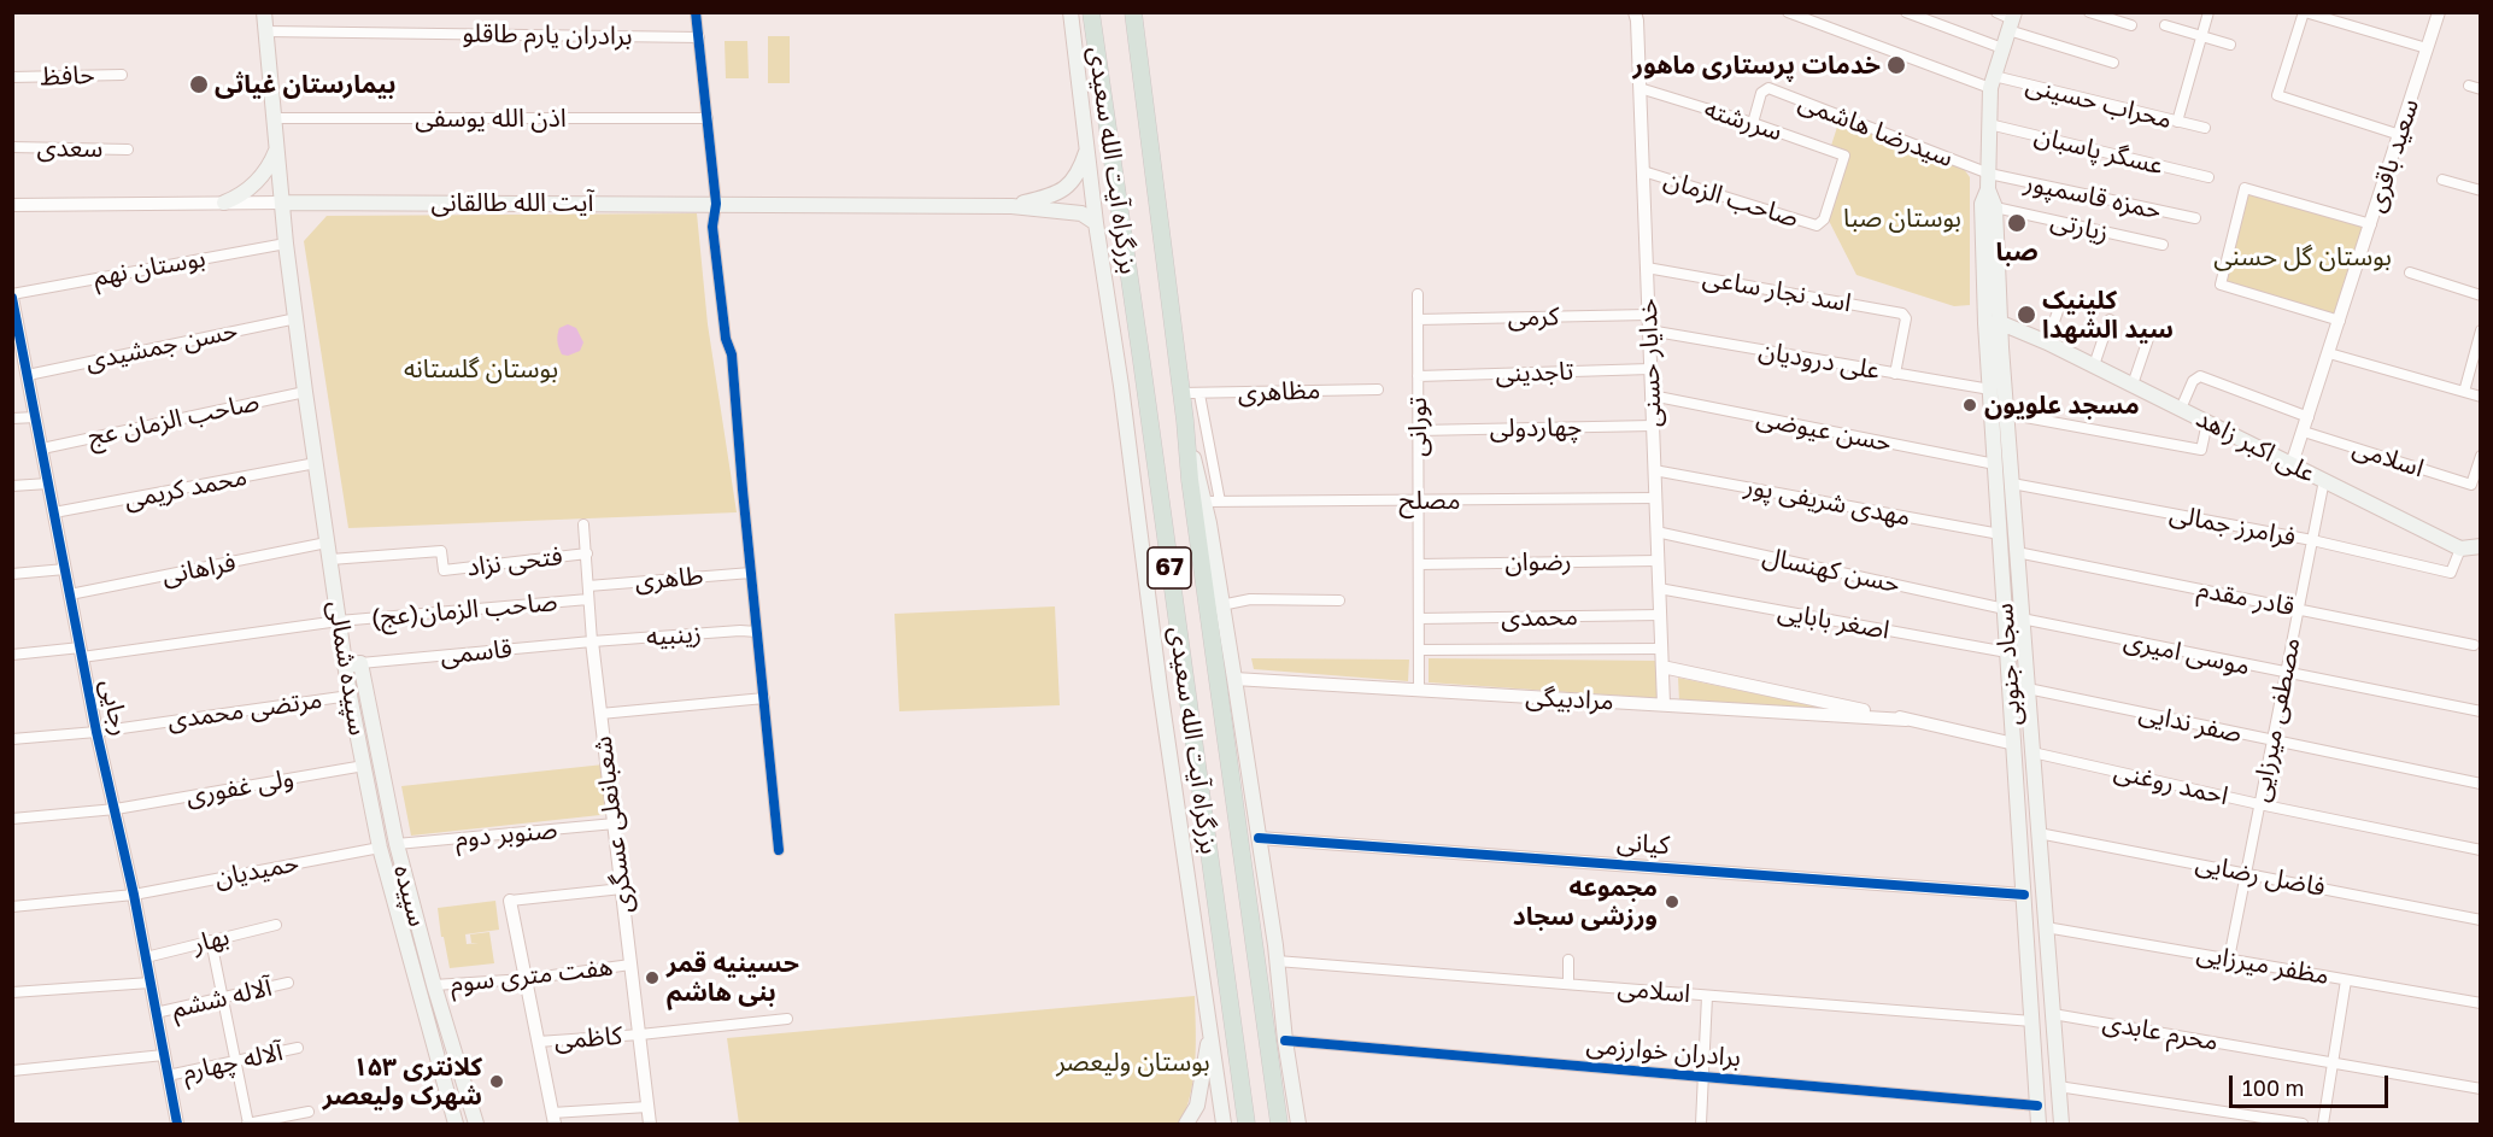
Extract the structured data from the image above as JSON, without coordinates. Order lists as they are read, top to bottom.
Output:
{
  "streets": {
    "highway": ["بزرگراه آیت الله سعیدی", "67"],
    "main road": [
      "آیت الله طالقانی",
      "علی اکبر زاهد",
      "سجاد جنوبی",
      "سپیده شمالی",
      "سپیده"
    ],
    "street": [
      "برادران یارم طاقلو",
      "حافظ",
      "محراب حسینی",
      "اذن الله یوسفی",
      "سررشته",
      "سیدرضا هاشمی",
      "سعدی",
      "عسگر پاسبان",
      "سعید باقری",
      "حمزه قاسمپور",
      "صاحب الزمان",
      "زیارتی",
      "بوستان نهم",
      "اسد نجار ساعی",
      "کرمی",
      "حسن جمشیدی",
      "علی درودیان",
      "خدایار حسنی",
      "تاجدینی",
      "مظاهری",
      "صاحب الزمان عج",
      "تورانی",
      "چهاردولی",
      "حسن عیوضی",
      "اسلامی",
      "محمد کریمی",
      "مصلح",
      "مهدی شریفی پور",
      "فرامرز جمالی",
      "فتحی نزاد",
      "رضوان",
      "فراهانی",
      "حسن کهنسال",
      "طاهری",
      "قادر مقدم",
      "صاحب الزمان(عج)",
      "محمدی",
      "اصغر بابایی",
      "زینبیه",
      "قاسمی",
      "موسی امیری",
      "مرادبیگی",
      "رجایی",
      "مرتضی محمدی",
      "مصطفی میرزایی",
      "صفر ندایی",
      "احمد روغنی",
      "ولی غفوری",
      "شعبانعلی عسگری",
      "صنوبر دوم",
      "کیانی",
      "حمیدیان",
      "فاضل رضایی",
      "بهار",
      "مظفر میرزایی",
      "هفت متری سوم",
      "آلاله ششم",
      "محرم عابدی",
      "کاظمی",
      "برادران خوارزمی",
      "آلاله چهارم"
    ]
  },
  "crossings": [
    ["برادران یارم طاقلو", "سپیده شمالی"],
    ["محراب حسینی", "سجاد جنوبی"],
    ["اذن الله یوسفی", "سپیده شمالی"],
    ["سررشته", "سیدرضا هاشمی"],
    ["سررشته", "صاحب الزمان"],
    ["سررشته", "خدایار حسنی"],
    ["سیدرضا هاشمی", "حمزه قاسمپور"],
    ["سیدرضا هاشمی", "سجاد جنوبی"],
    ["عسگر پاسبان", "سجاد جنوبی"],
    ["سعید باقری", "علی اکبر زاهد"],
    ["سعید باقری", "اسلامی"],
    ["بزرگراه آیت الله سعیدی", "آیت الله طالقانی"],
    ["بزرگراه آیت الله سعیدی", "مظاهری"],
    ["حمزه قاسمپور", "سجاد جنوبی"],
    ["صاحب الزمان", "خدایار حسنی"],
    ["آیت الله طالقانی", "سپیده شمالی"],
    ["زیارتی", "سجاد جنوبی"],
    ["بوستان نهم", "سپیده شمالی"],
    ["بوستان نهم", "رجایی"],
    ["اسد نجار ساعی", "علی درودیان"],
    ["اسد نجار ساعی", "خدایار حسنی"],
    ["کرمی", "خدایار حسنی"],
    ["کرمی", "تورانی"],
    ["حسن جمشیدی", "سپیده شمالی"],
    ["حسن جمشیدی", "رجایی"],
    ["علی درودیان", "خدایار حسنی"],
    ["علی درودیان", "سجاد جنوبی"],
    ["خدایار حسنی", "تاجدینی"],
    ["خدایار حسنی", "چهاردولی"],
    ["خدایار حسنی", "حسن عیوضی"],
    ["خدایار حسنی", "مصلح"],
    ["خدایار حسنی", "مهدی شریفی پور"],
    ["خدایار حسنی", "رضوان"],
    ["خدایار حسنی", "حسن کهنسال"],
    ["خدایار حسنی", "محمدی"],
    ["خدایار حسنی", "اصغر بابایی"],
    ["خدایار حسنی", "مرادبیگی"],
    ["تاجدینی", "تورانی"],
    ["صاحب الزمان عج", "سپیده شمالی"],
    ["صاحب الزمان عج", "رجایی"],
    ["تورانی", "چهاردولی"],
    ["تورانی", "مصلح"],
    ["تورانی", "رضوان"],
    ["تورانی", "محمدی"],
    ["تورانی", "مرادبیگی"],
    ["حسن عیوضی", "سجاد جنوبی"],
    ["علی اکبر زاهد", "فرامرز جمالی"],
    ["علی اکبر زاهد", "سجاد جنوبی"],
    ["علی اکبر زاهد", "مصطفی میرزایی"],
    ["اسلامی", "سجاد جنوبی"],
    ["محمد کریمی", "سپیده شمالی"],
    ["محمد کریمی", "رجایی"],
    ["مهدی شریفی پور", "سجاد جنوبی"],
    ["فرامرز جمالی", "سجاد جنوبی"],
    ["فرامرز جمالی", "مصطفی میرزایی"],
    ["فتحی نزاد", "سپیده شمالی"],
    ["فتحی نزاد", "شعبانعلی عسگری"],
    ["فراهانی", "سپیده شمالی"],
    ["فراهانی", "رجایی"],
    ["حسن کهنسال", "سجاد جنوبی"],
    ["طاهری", "شعبانعلی عسگری"],
    ["قادر مقدم", "سجاد جنوبی"],
    ["قادر مقدم", "مصطفی میرزایی"],
    ["صاحب الزمان(عج)", "سپیده شمالی"],
    ["صاحب الزمان(عج)", "رجایی"],
    ["صاحب الزمان(عج)", "شعبانعلی عسگری"],
    ["اصغر بابایی", "سجاد جنوبی"],
    ["زینبیه", "قاسمی"],
    ["زینبیه", "شعبانعلی عسگری"],
    ["قاسمی", "سپیده شمالی"],
    ["قاسمی", "شعبانعلی عسگری"],
    ["قاسمی", "سپیده"],
    ["موسی امیری", "سجاد جنوبی"],
    ["موسی امیری", "مصطفی میرزایی"],
    ["سجاد جنوبی", "مرادبیگی"],
    ["سجاد جنوبی", "صفر ندایی"],
    ["سجاد جنوبی", "احمد روغنی"],
    ["سجاد جنوبی", "کیانی"],
    ["سجاد جنوبی", "فاضل رضایی"],
    ["سجاد جنوبی", "مظفر میرزایی"],
    ["سجاد جنوبی", "محرم عابدی"],
    ["سجاد جنوبی", "برادران خوارزمی"],
    ["سپیده شمالی", "مرتضی محمدی"],
    ["سپیده شمالی", "ولی غفوری"],
    ["سپیده شمالی", "حمیدیان"],
    ["سپیده شمالی", "سپیده"],
    ["رجایی", "مرتضی محمدی"],
    ["رجایی", "ولی غفوری"],
    ["رجایی", "حمیدیان"],
    ["رجایی", "بهار"],
    ["رجایی", "آلاله ششم"],
    ["رجایی", "آلاله چهارم"],
    ["مصطفی میرزایی", "صفر ندایی"],
    ["مصطفی میرزایی", "احمد روغنی"],
    ["مصطفی میرزایی", "فاضل رضایی"],
    ["مصطفی میرزایی", "مظفر میرزایی"],
    ["شعبانعلی عسگری", "صنوبر دوم"],
    ["شعبانعلی عسگری", "هفت متری سوم"],
    ["شعبانعلی عسگری", "کاظمی"],
    ["صنوبر دوم", "سپیده"],
    ["سپیده", "هفت متری سوم"]
  ],
  "parks": [
    "بوستان صبا",
    "بوستان گل حسنی",
    "بوستان گلستانه",
    "بوستان ولیعصر"
  ],
  "places": [
    "خدمات پرستاری ماهور",
    "بیمارستان غیاثی",
    "صبا",
    "کلینیک سید الشهدا",
    "مسجد علویون",
    "مجموعه ورزشی سجاد",
    "حسینیه قمر بنی هاشم",
    "کلانتری ۱۵۳ شهرک ولیعصر"
  ],
  "scale_bar": "100 m"
}
